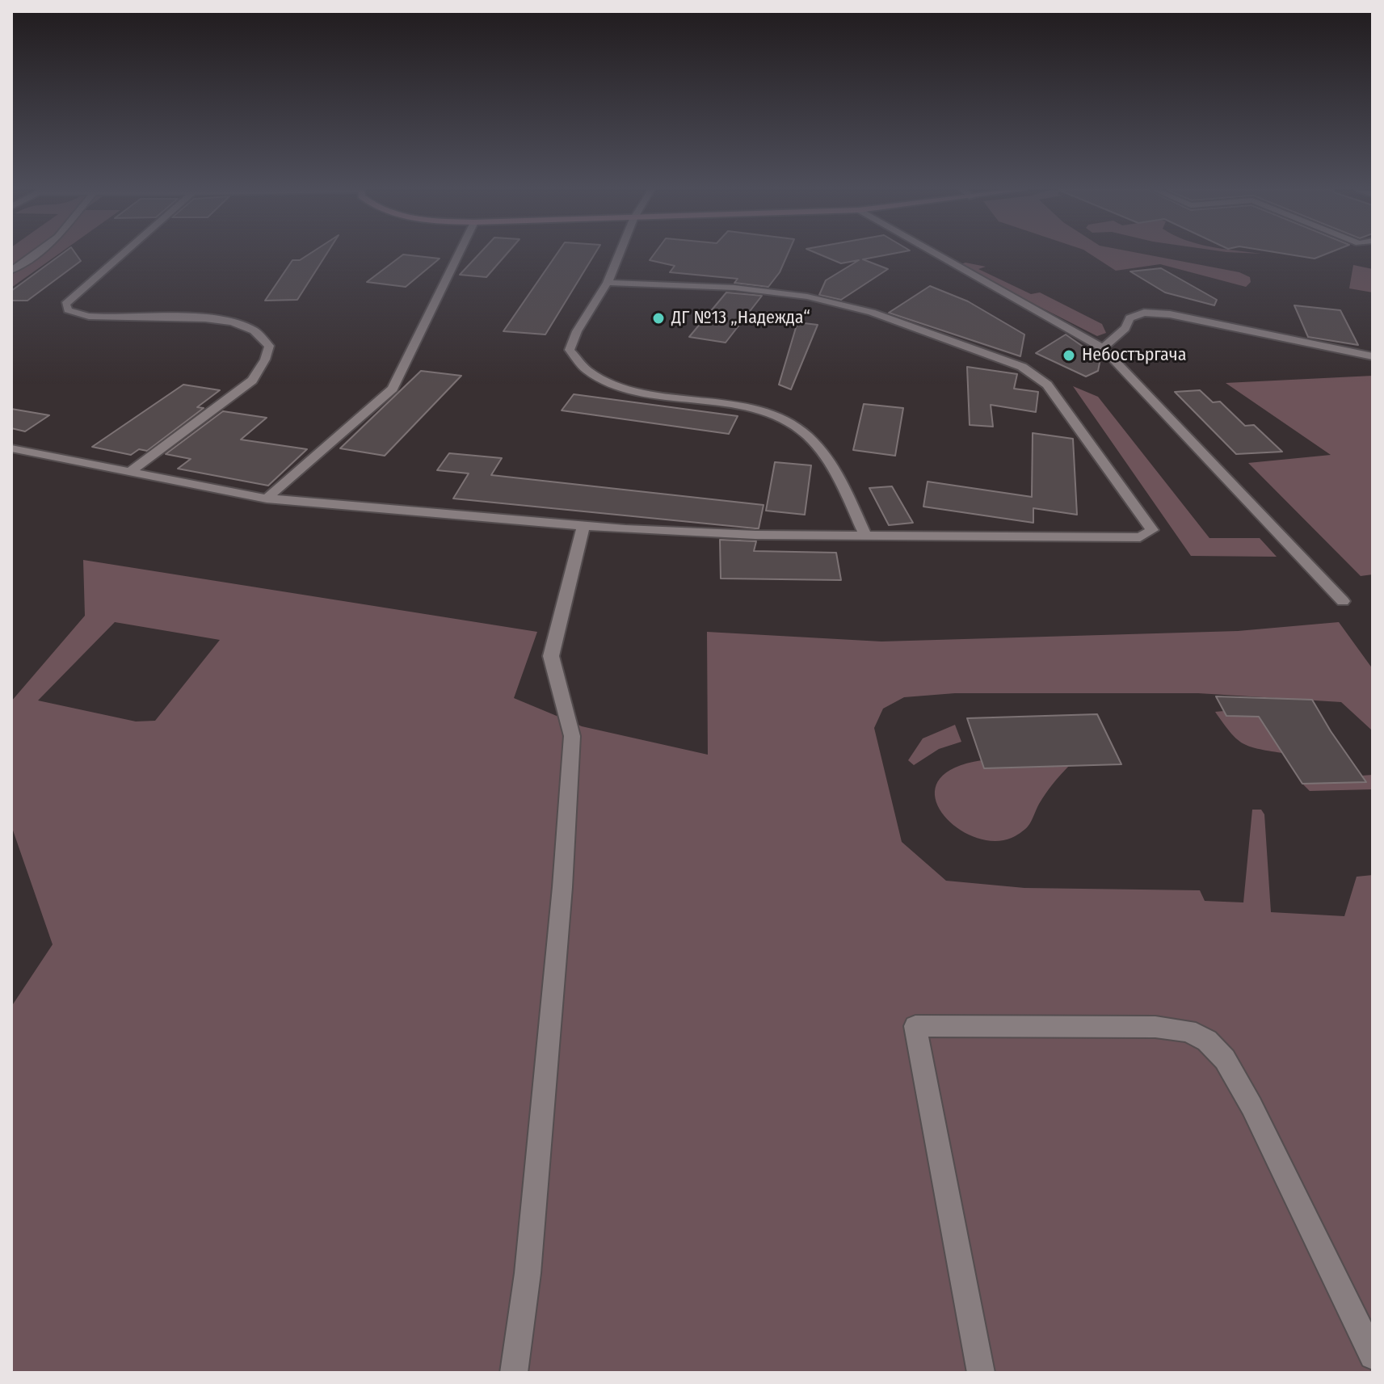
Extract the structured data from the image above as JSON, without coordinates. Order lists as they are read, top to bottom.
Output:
{
  "places": ["ДГ №13 „Надежда“", "Небостъргача"]
}
